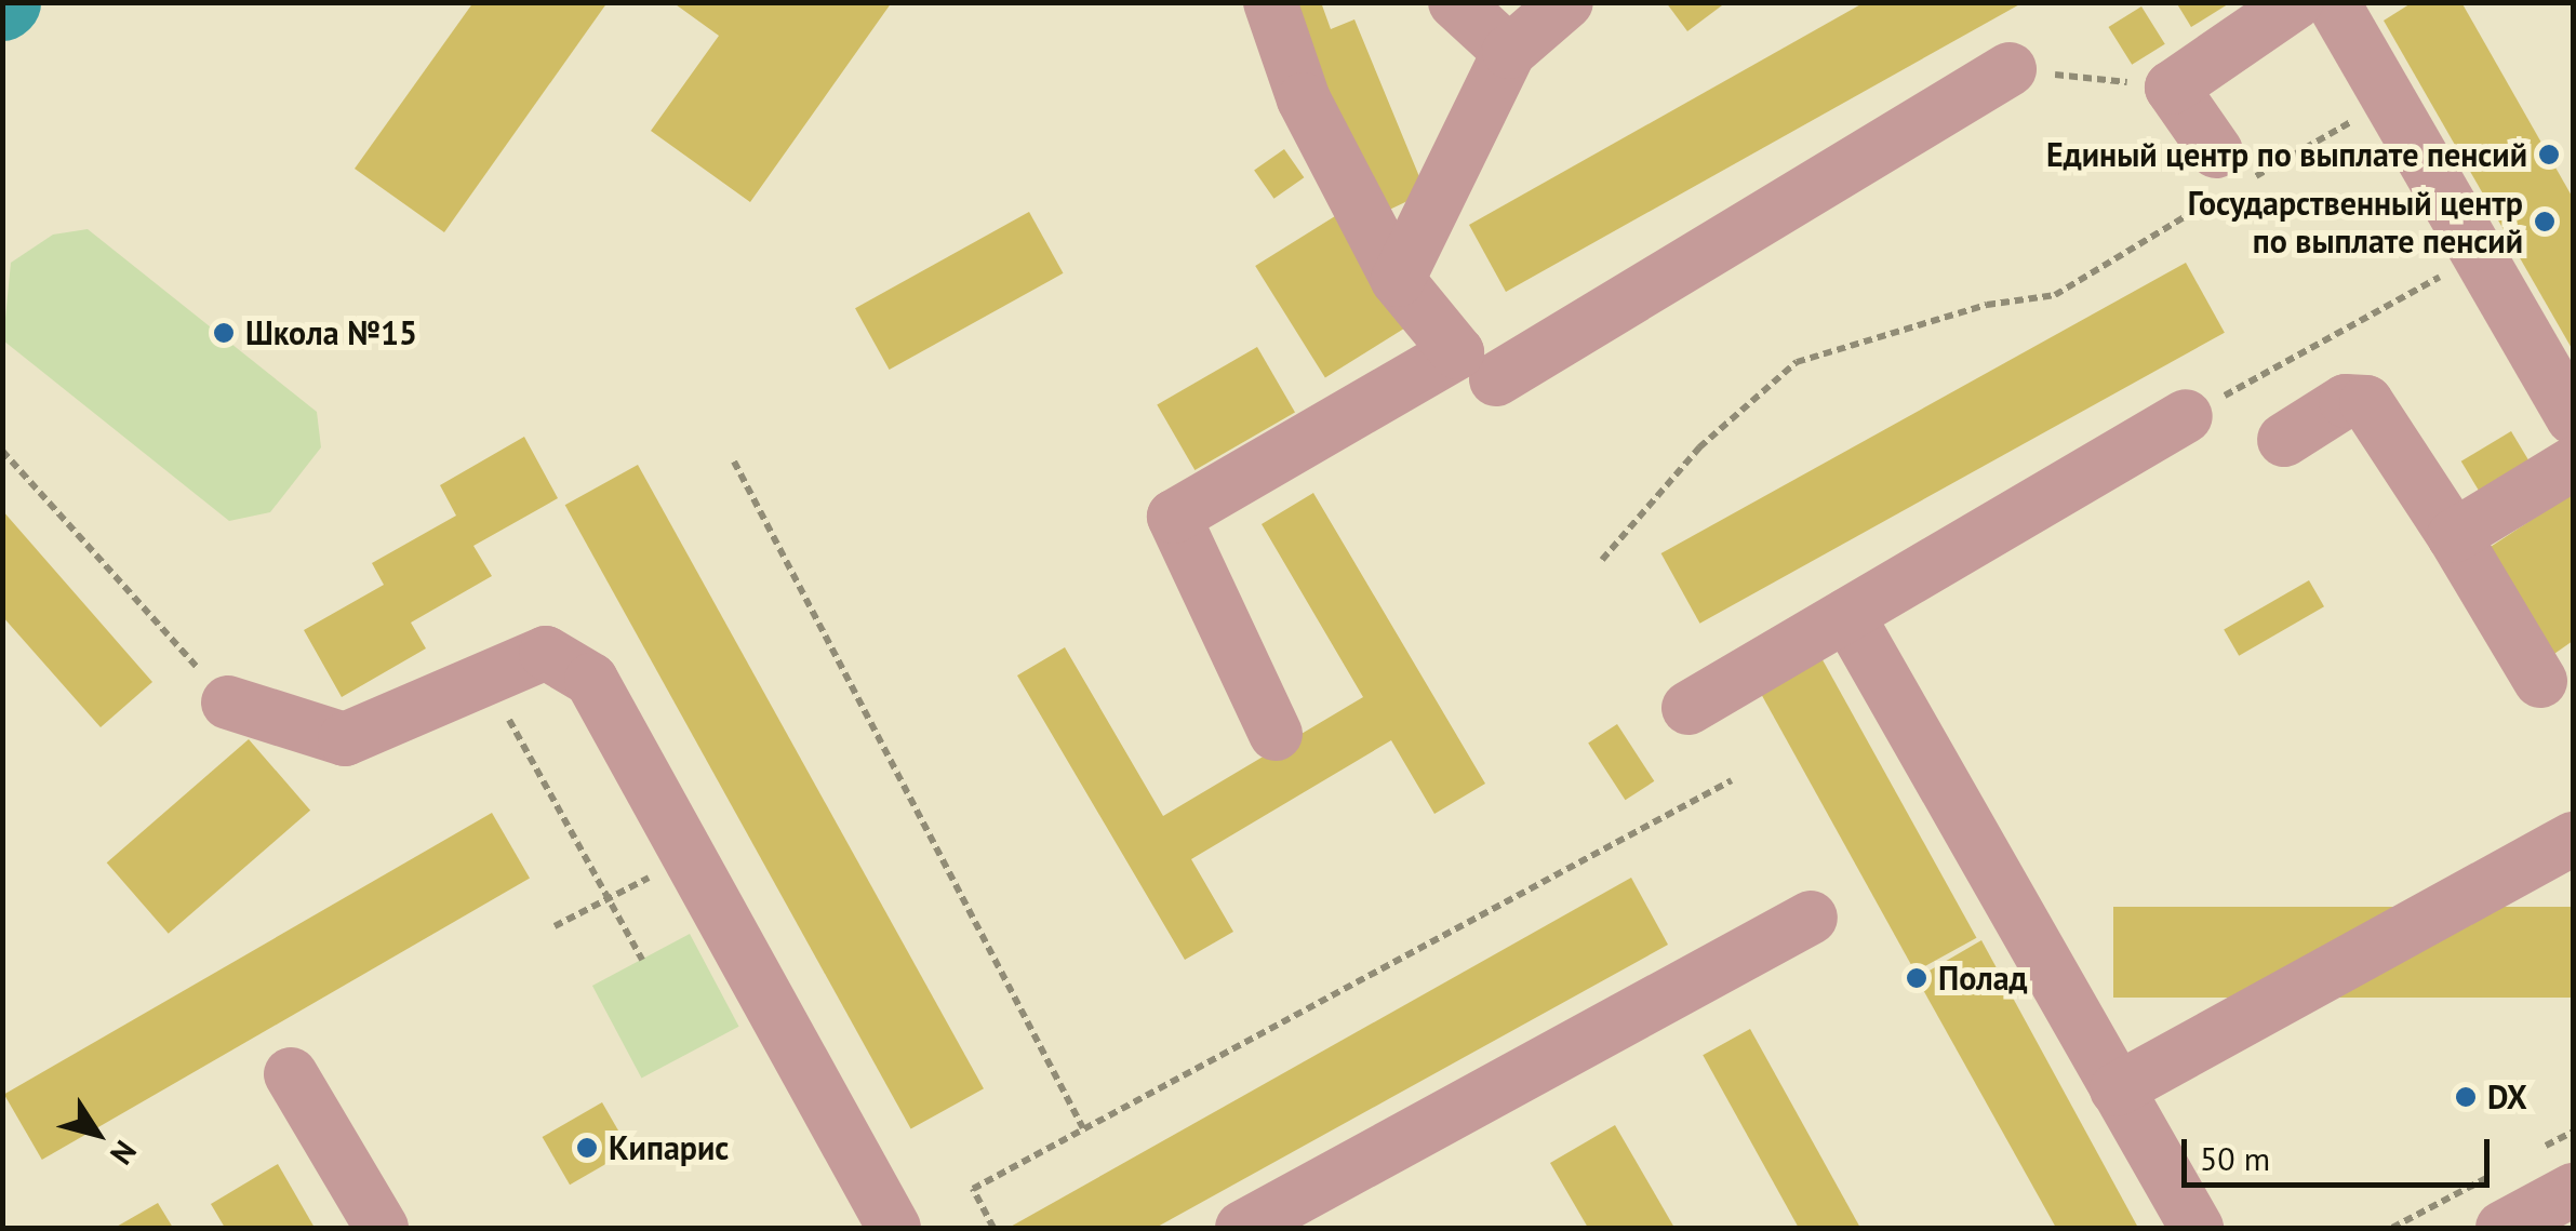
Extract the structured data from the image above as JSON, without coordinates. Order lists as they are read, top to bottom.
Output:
{
  "places": [
    "Единый центр по выплате пенсий",
    "Государственный центр по выплате пенсий",
    "Школа №15",
    "Полад",
    "DX",
    "Кипарис"
  ],
  "scale_bar": "50 m",
  "north": "bottom right"
}
